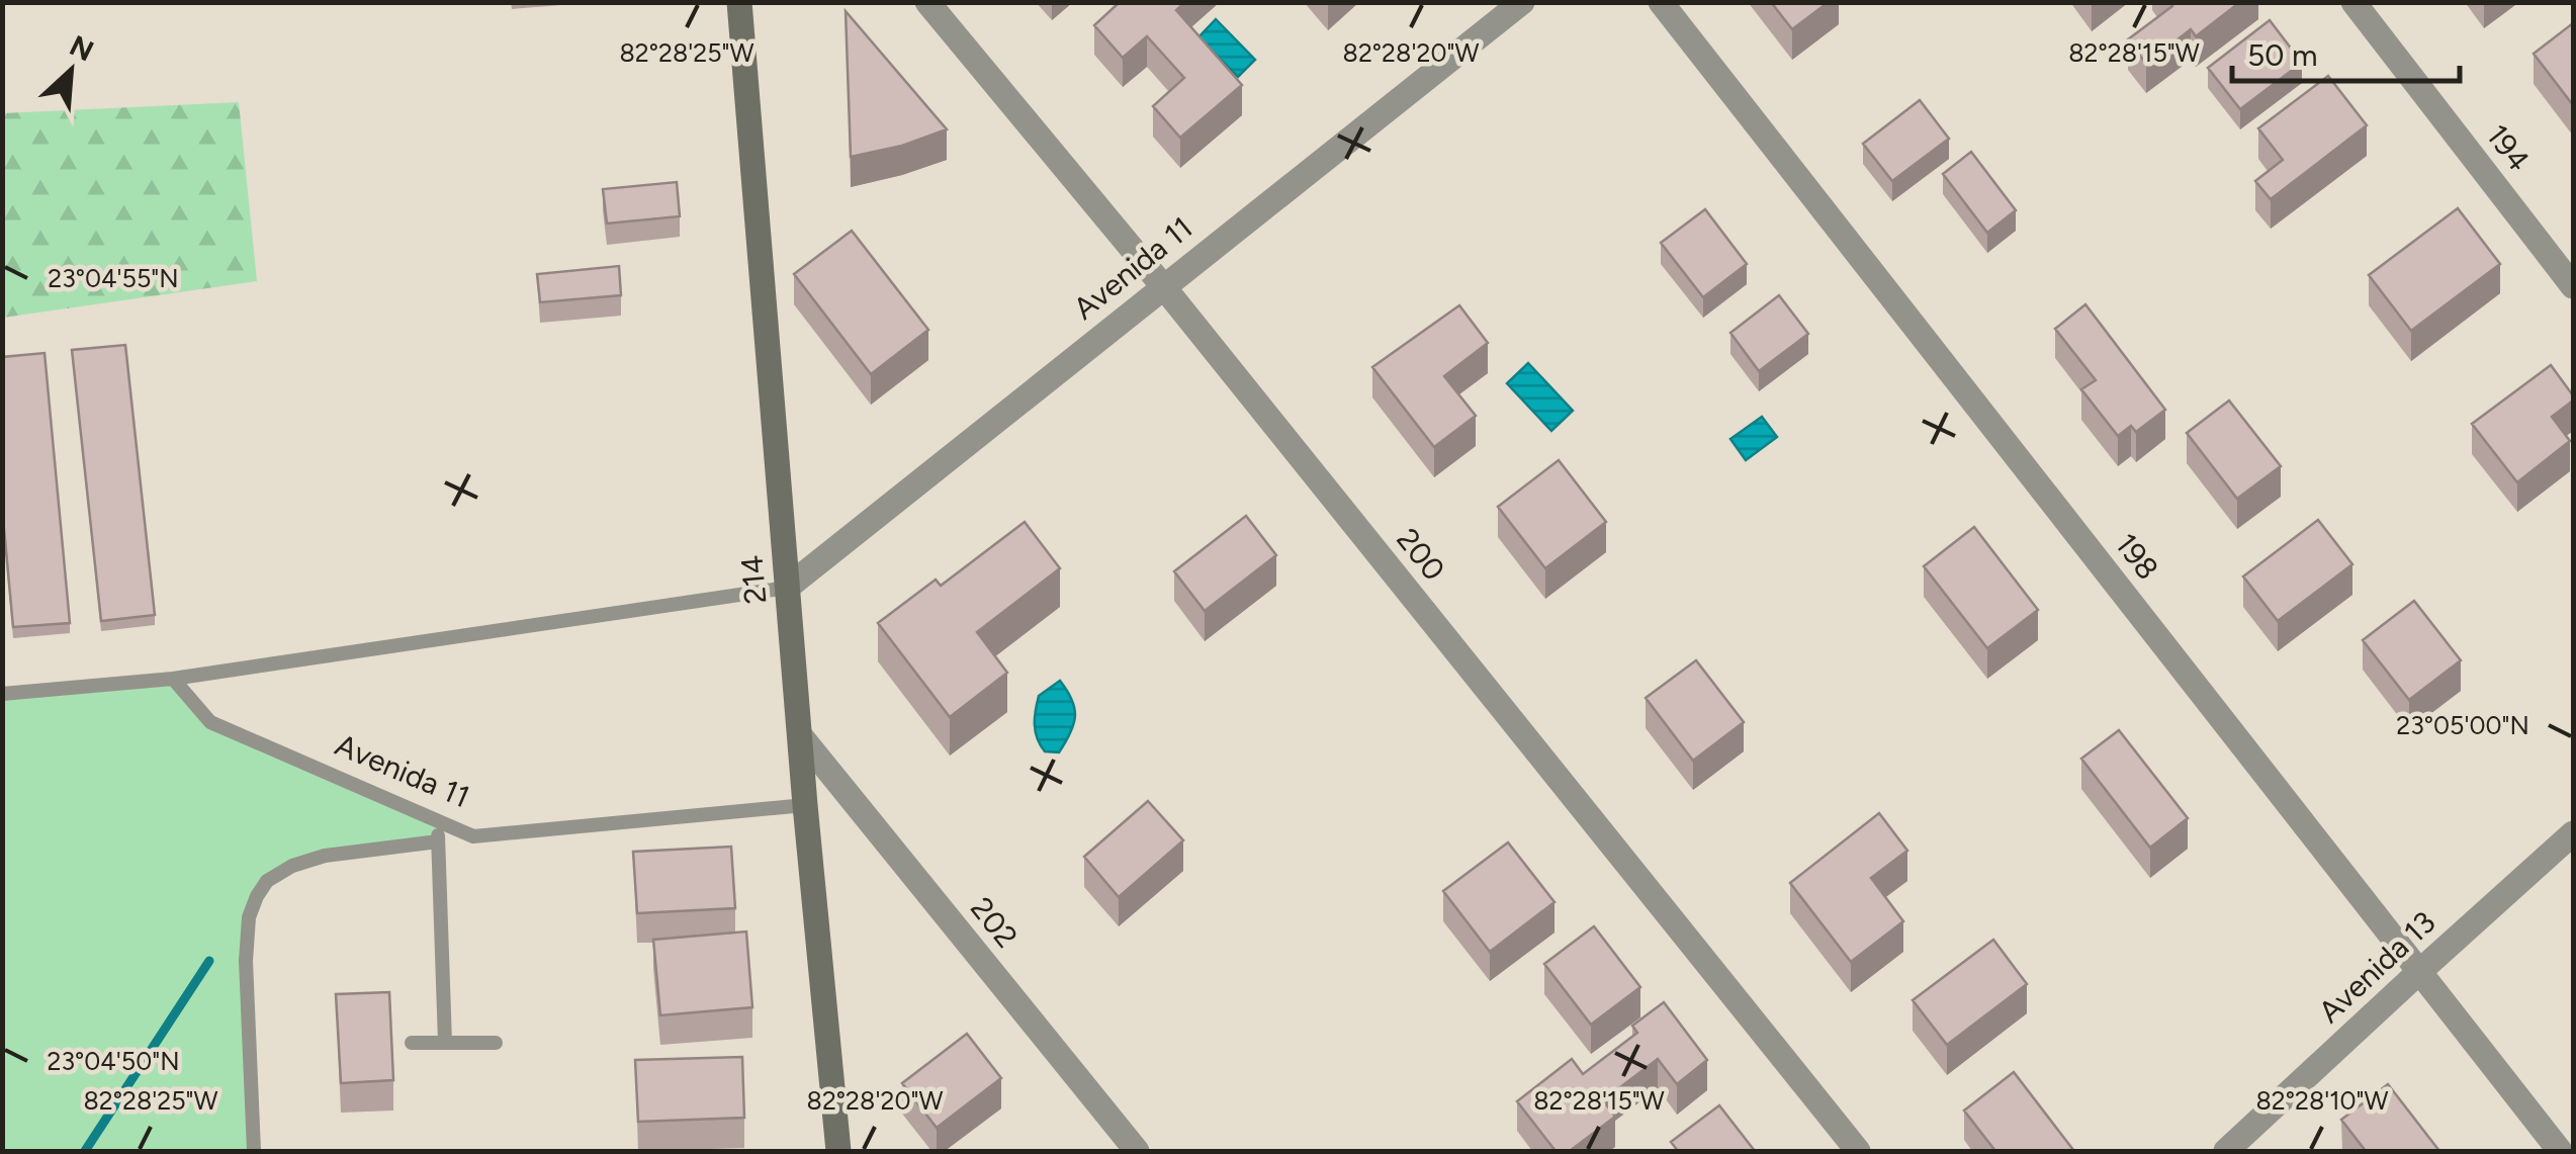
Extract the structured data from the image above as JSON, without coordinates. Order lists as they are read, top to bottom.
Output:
{
  "streets": {
    "street": [
      "194",
      "Avenida 11",
      "200",
      "198",
      "214",
      "202",
      "Avenida 13"
    ]
  },
  "crossings": [
    ["Avenida 11", "200"],
    ["Avenida 11", "214"],
    ["198", "Avenida 13"],
    ["214", "202"]
  ],
  "scale_bar": "50 m",
  "north": "top right",
  "coordinates": [
    "82°28'25\"W",
    "82°28'20\"W",
    "82°28'15\"W",
    "23°04'55\"N",
    "23°05'00\"N",
    "23°04'50\"N",
    "82°28'10\"W"
  ]
}
